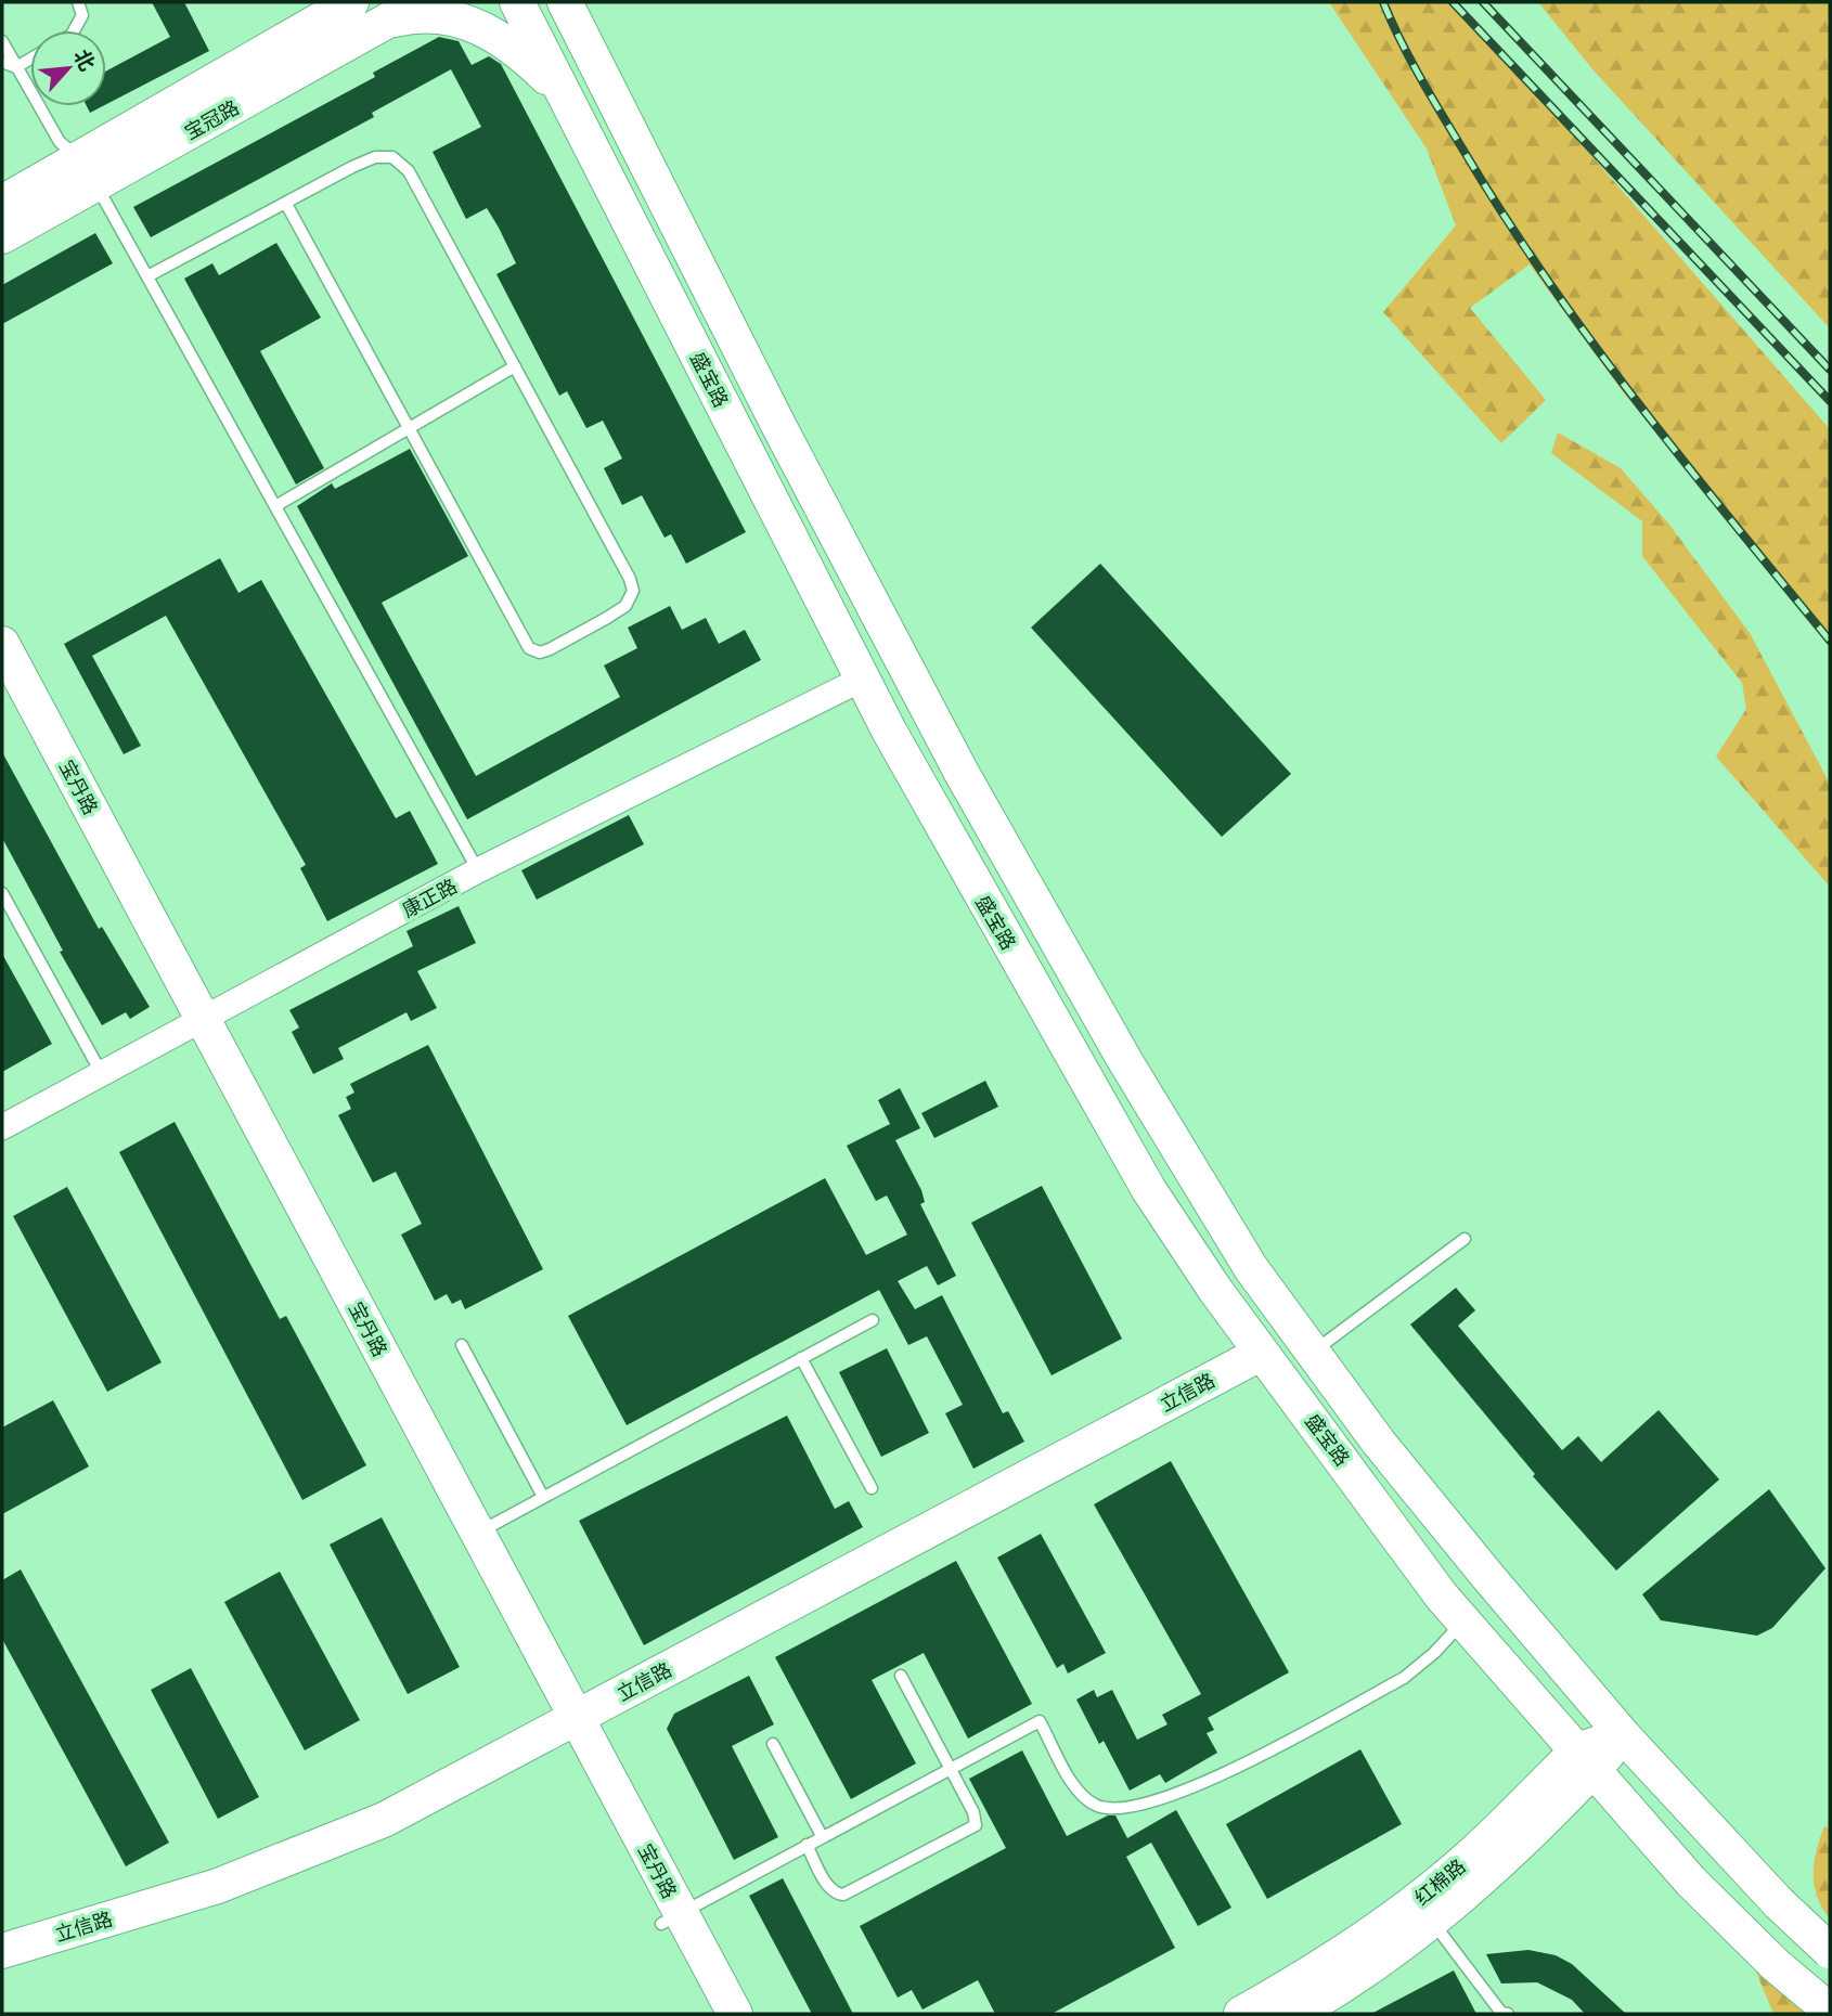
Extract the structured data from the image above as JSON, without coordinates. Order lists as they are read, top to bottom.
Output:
{
  "streets": {
    "main road": [
      "宝冠路",
      "盛宝路",
      "宝丹路",
      "立信路",
      "红棉路"
    ],
    "street": ["康正路"]
  },
  "crossings": [
    ["盛宝路", "康正路"],
    ["盛宝路", "立信路"],
    ["盛宝路", "红棉路"],
    ["宝丹路", "康正路"],
    ["宝丹路", "立信路"]
  ],
  "north": "top right"
}
